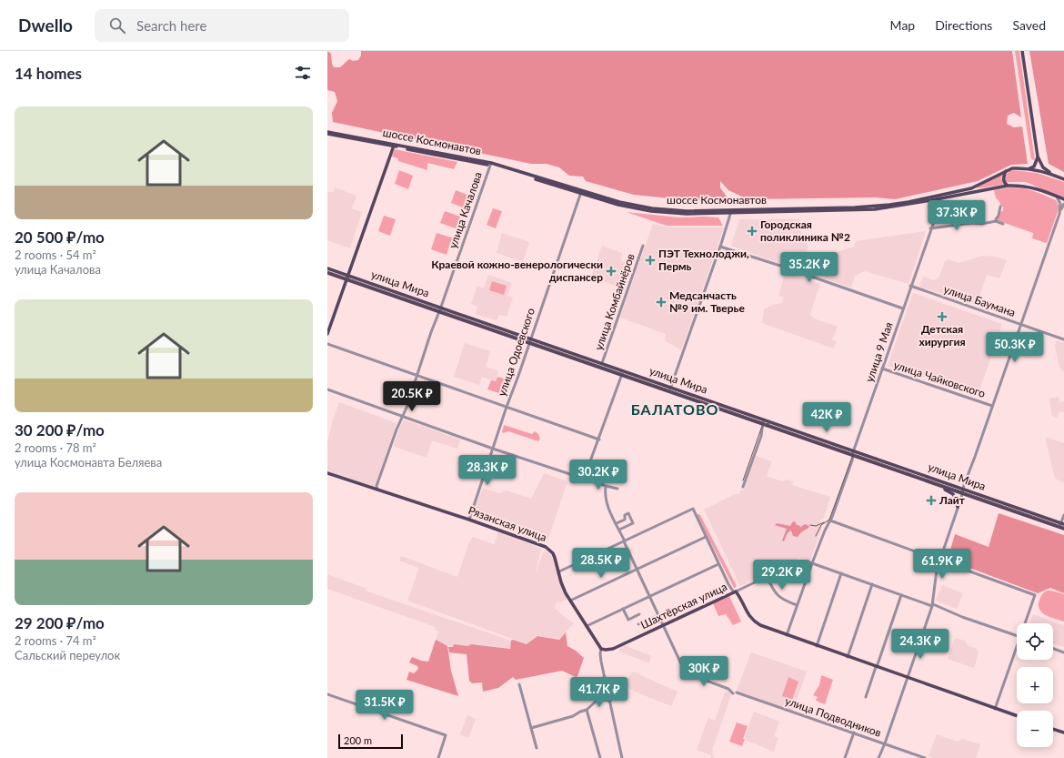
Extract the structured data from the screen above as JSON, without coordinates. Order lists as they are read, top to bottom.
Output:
{
  "streets": {
    "main road": [
      "шоссе Космонавтов",
      "улица Мира",
      "Рязанская улица",
      "Шахтёрская улица"
    ],
    "street": [
      "улица Качалова",
      "улица Баумана",
      "улица Комбайнёров",
      "улица Одоевского",
      "улица 9 Мая",
      "улица Чайковского",
      "улица Подводников"
    ]
  },
  "crossings": [
    ["шоссе Космонавтов", "улица Качалова"],
    ["шоссе Космонавтов", "улица Одоевского"],
    ["шоссе Космонавтов", "улица 9 Мая"],
    ["улица Качалова", "улица Мира"],
    ["улица Качалова", "Рязанская улица"],
    ["улица Мира", "улица Комбайнёров"],
    ["улица Мира", "улица Одоевского"],
    ["улица Мира", "улица 9 Мая"],
    ["улица Баумана", "улица 9 Мая"],
    ["улица Одоевского", "Рязанская улица"],
    ["улица 9 Мая", "улица Чайковского"],
    ["улица 9 Мая", "Шахтёрская улица"],
    ["Рязанская улица", "Шахтёрская улица"],
    ["Шахтёрская улица", "улица Подводников"]
  ],
  "districts": ["БАЛАТОВО"],
  "places": {
    "health": [
      "Городская поликлиника №2",
      "ПЭТ Технолоджи, Пермь",
      "Краевой кожно-венерологически диспансер",
      "Медсанчасть №9 им. Тверье",
      "Детская хирургия",
      "Лайт"
    ]
  },
  "scale_bar": "200 m",
  "page": {
    "header": "Dwello",
    "search": "Search here",
    "nav": ["Map", "Directions", "Saved"],
    "heading": "14 homes",
    "list": [
      {
        "name": "20 500 ₽/mo",
        "note": "2 rooms · 54 m² · улица Качалова"
      },
      {
        "name": "30 200 ₽/mo",
        "note": "2 rooms · 78 m² · улица Космонавта Беляева"
      },
      {
        "name": "29 200 ₽/mo",
        "note": "2 rooms · 74 m² · Сальский переулок"
      }
    ],
    "price": [
      "37.3K ₽",
      "35.2K ₽",
      "50.3K ₽",
      "20.5K ₽",
      "42K ₽",
      "28.3K ₽",
      "30.2K ₽",
      "28.5K ₽",
      "61.9K ₽",
      "29.2K ₽",
      "24.3K ₽",
      "30K ₽",
      "41.7K ₽",
      "31.5K ₽"
    ],
    "map_buttons": ["+", "−"],
    "scale": "200 m"
  }
}
